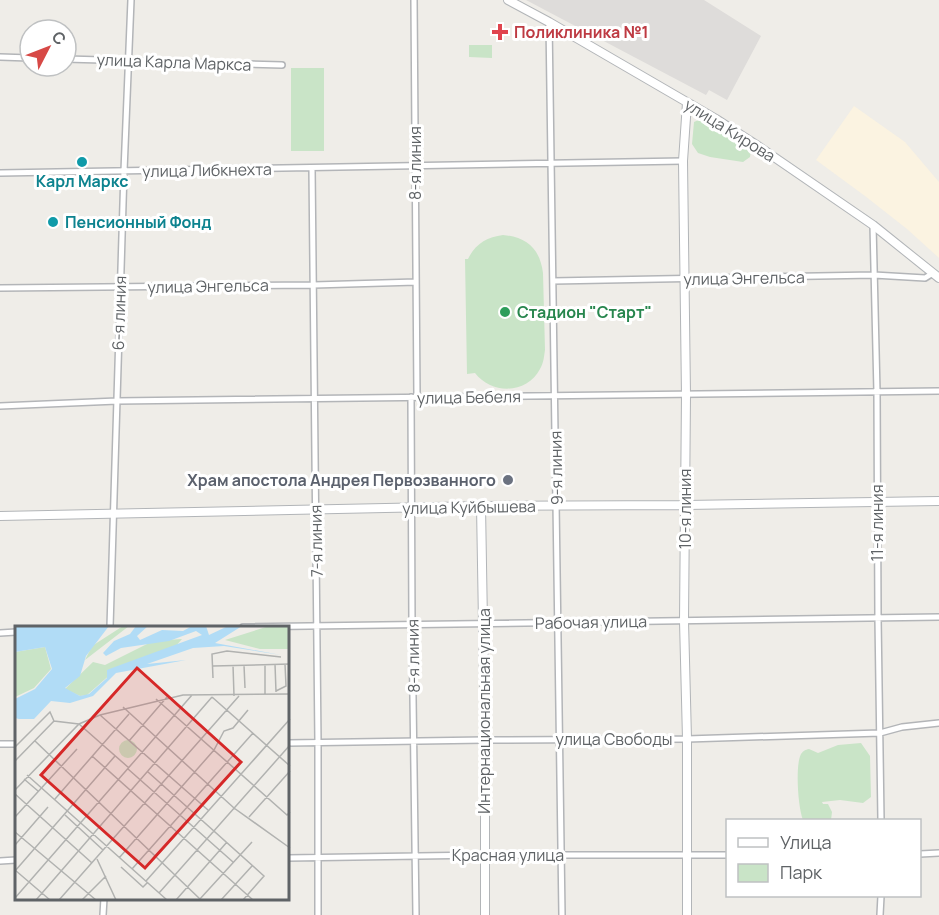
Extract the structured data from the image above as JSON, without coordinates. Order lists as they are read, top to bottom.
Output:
{
  "streets": {
    "street": [
      "улица Карла Маркса",
      "улица Кирова",
      "8-я линия",
      "улица Либкнехта",
      "улица Энгельса",
      "6-я линия",
      "улица Бебеля",
      "9-я линия",
      "улица Куйбышева",
      "10-я линия",
      "11-я линия",
      "7-я линия",
      "Рабочая улица",
      "Интернациональная улица",
      "улица Свободы",
      "Красная улица"
    ]
  },
  "crossings": [
    ["улица Карла Маркса", "6-я линия"],
    ["улица Кирова", "улица Энгельса"],
    ["улица Кирова", "9-я линия"],
    ["улица Кирова", "10-я линия"],
    ["улица Кирова", "11-я линия"],
    ["8-я линия", "улица Либкнехта"],
    ["8-я линия", "улица Энгельса"],
    ["8-я линия", "улица Бебеля"],
    ["8-я линия", "улица Куйбышева"],
    ["8-я линия", "Рабочая улица"],
    ["8-я линия", "улица Свободы"],
    ["8-я линия", "Красная улица"],
    ["улица Либкнехта", "6-я линия"],
    ["улица Либкнехта", "9-я линия"],
    ["улица Либкнехта", "7-я линия"],
    ["улица Энгельса", "6-я линия"],
    ["улица Энгельса", "9-я линия"],
    ["улица Энгельса", "10-я линия"],
    ["улица Энгельса", "11-я линия"],
    ["улица Энгельса", "7-я линия"],
    ["6-я линия", "улица Бебеля"],
    ["6-я линия", "улица Куйбышева"],
    ["улица Бебеля", "9-я линия"],
    ["улица Бебеля", "10-я линия"],
    ["улица Бебеля", "11-я линия"],
    ["улица Бебеля", "7-я линия"],
    ["9-я линия", "улица Куйбышева"],
    ["9-я линия", "Рабочая улица"],
    ["9-я линия", "улица Свободы"],
    ["9-я линия", "Красная улица"],
    ["улица Куйбышева", "10-я линия"],
    ["улица Куйбышева", "11-я линия"],
    ["улица Куйбышева", "7-я линия"],
    ["улица Куйбышева", "Интернациональная улица"],
    ["10-я линия", "Рабочая улица"],
    ["10-я линия", "улица Свободы"],
    ["10-я линия", "Красная улица"],
    ["11-я линия", "Рабочая улица"],
    ["11-я линия", "улица Свободы"],
    ["7-я линия", "Рабочая улица"],
    ["7-я линия", "улица Свободы"],
    ["7-я линия", "Красная улица"],
    ["Рабочая улица", "Интернациональная улица"],
    ["Интернациональная улица", "улица Свободы"],
    ["Интернациональная улица", "Красная улица"]
  ],
  "places": {
    "health": ["Поликлиника №1"],
    "other": [
      "Карл Маркс",
      "Пенсионный Фонд",
      "Стадион \"Старт\"",
      "Храм апостола Андрея Первозванного"
    ]
  },
  "legend": ["Улица", "Парк"],
  "north": "top right"
}
